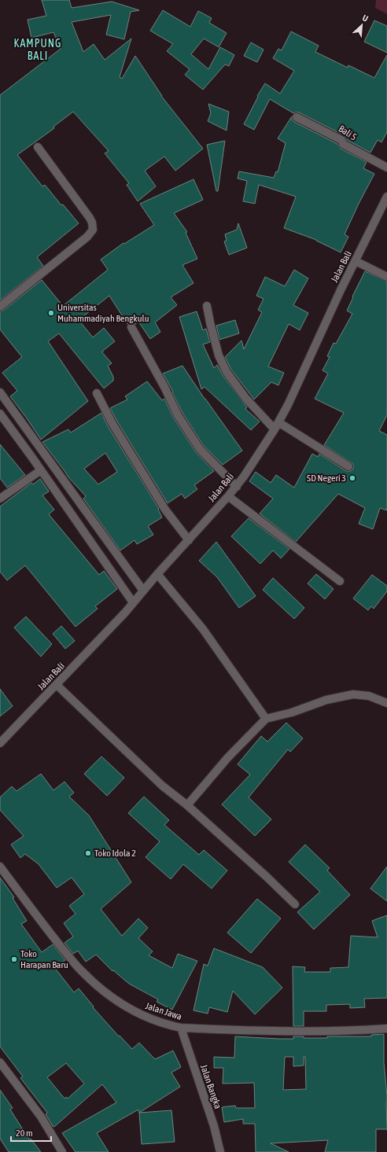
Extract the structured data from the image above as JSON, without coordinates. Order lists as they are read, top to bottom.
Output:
{
  "streets": {
    "street": [
      "Bali 5",
      "Jalan Bali",
      "Jalan Jawa",
      "Jalan Bangka"
    ]
  },
  "crossings": [
    ["Jalan Jawa", "Jalan Bangka"]
  ],
  "districts": ["KAMPUNG BALI"],
  "places": [
    "Universitas Muhammadiyah Bengkulu",
    "SD Negeri 3",
    "Toko Idola 2",
    "Toko Harapan Baru"
  ],
  "scale_bar": "20 m",
  "north": "top right"
}
